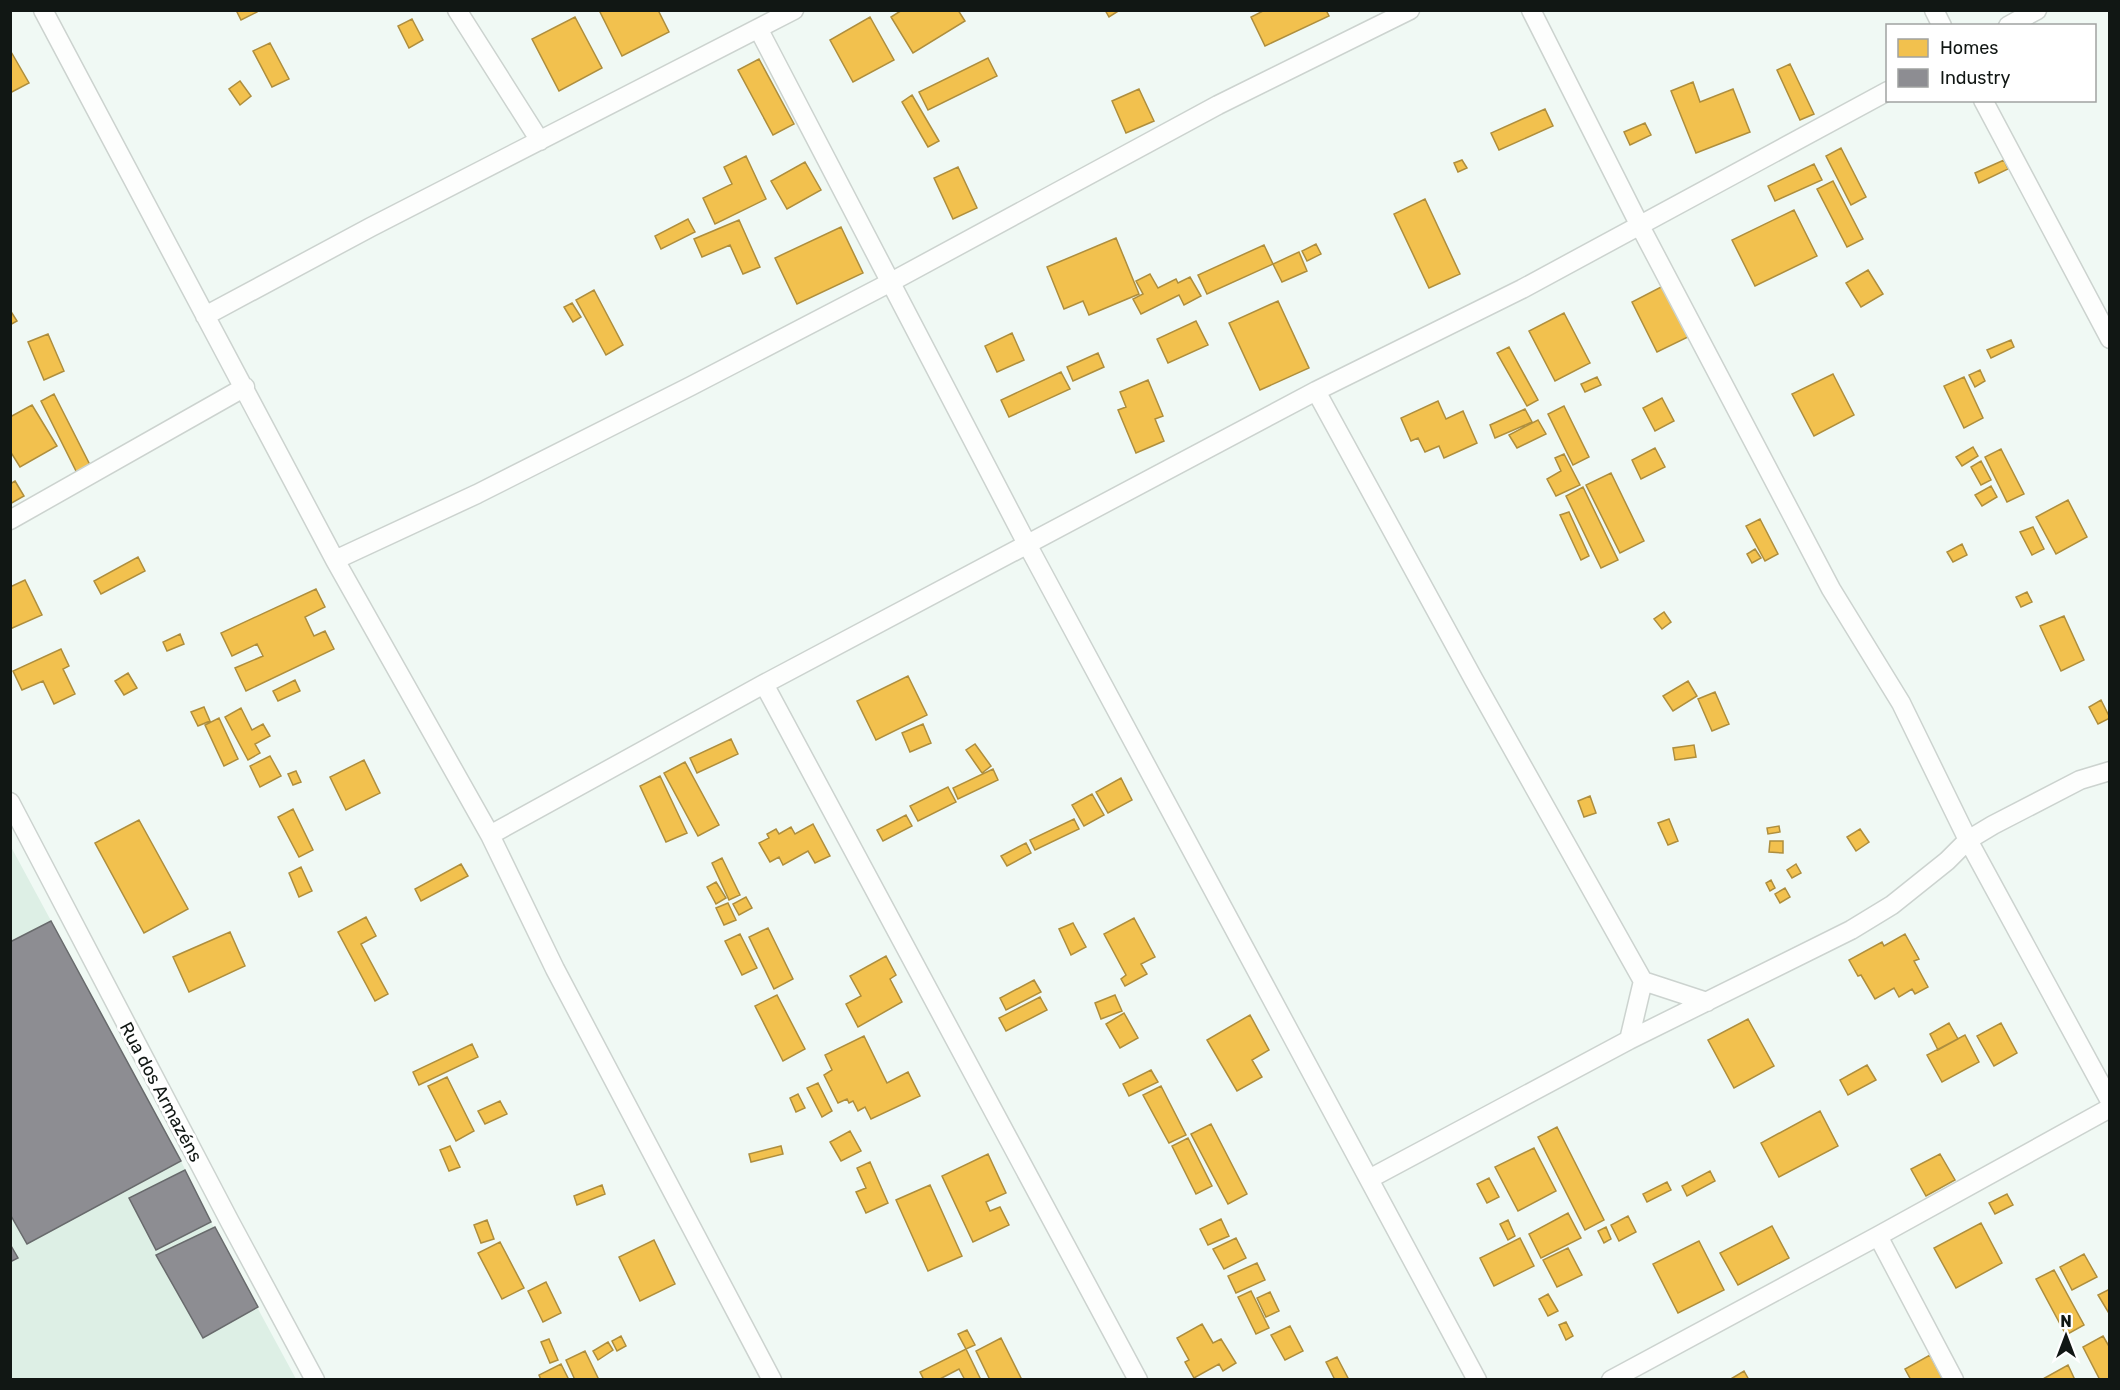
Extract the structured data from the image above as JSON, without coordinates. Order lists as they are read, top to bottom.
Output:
{
  "streets": {
    "street": ["Rua dos Armazéns"]
  },
  "legend": ["Homes", "Industry"],
  "north": "top"
}
